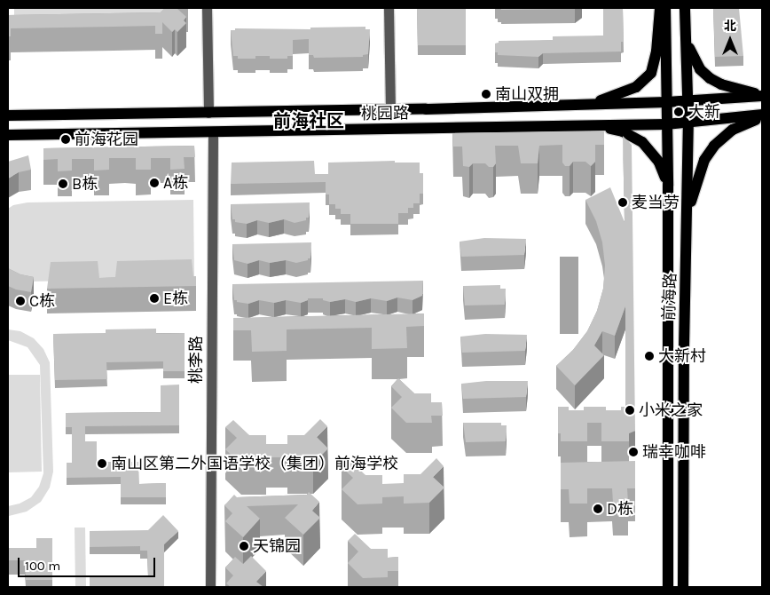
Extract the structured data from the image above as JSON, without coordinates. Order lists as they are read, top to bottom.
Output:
{
  "streets": {
    "main road": ["桃园路", "前海路"],
    "street": ["桃李路"]
  },
  "crossings": [
    ["桃园路", "前海路"],
    ["桃园路", "桃李路"]
  ],
  "districts": ["前海社区"],
  "places": [
    "南山双拥",
    "大新",
    "前海花园",
    "A栋",
    "B栋",
    "麦当劳",
    "E栋",
    "C栋",
    "大新村",
    "小米之家",
    "瑞幸咖啡",
    "南山区第二外国语学校（集团）前海学校",
    "D栋",
    "天锦园"
  ],
  "scale_bar": "100 m",
  "north": "top"
}
